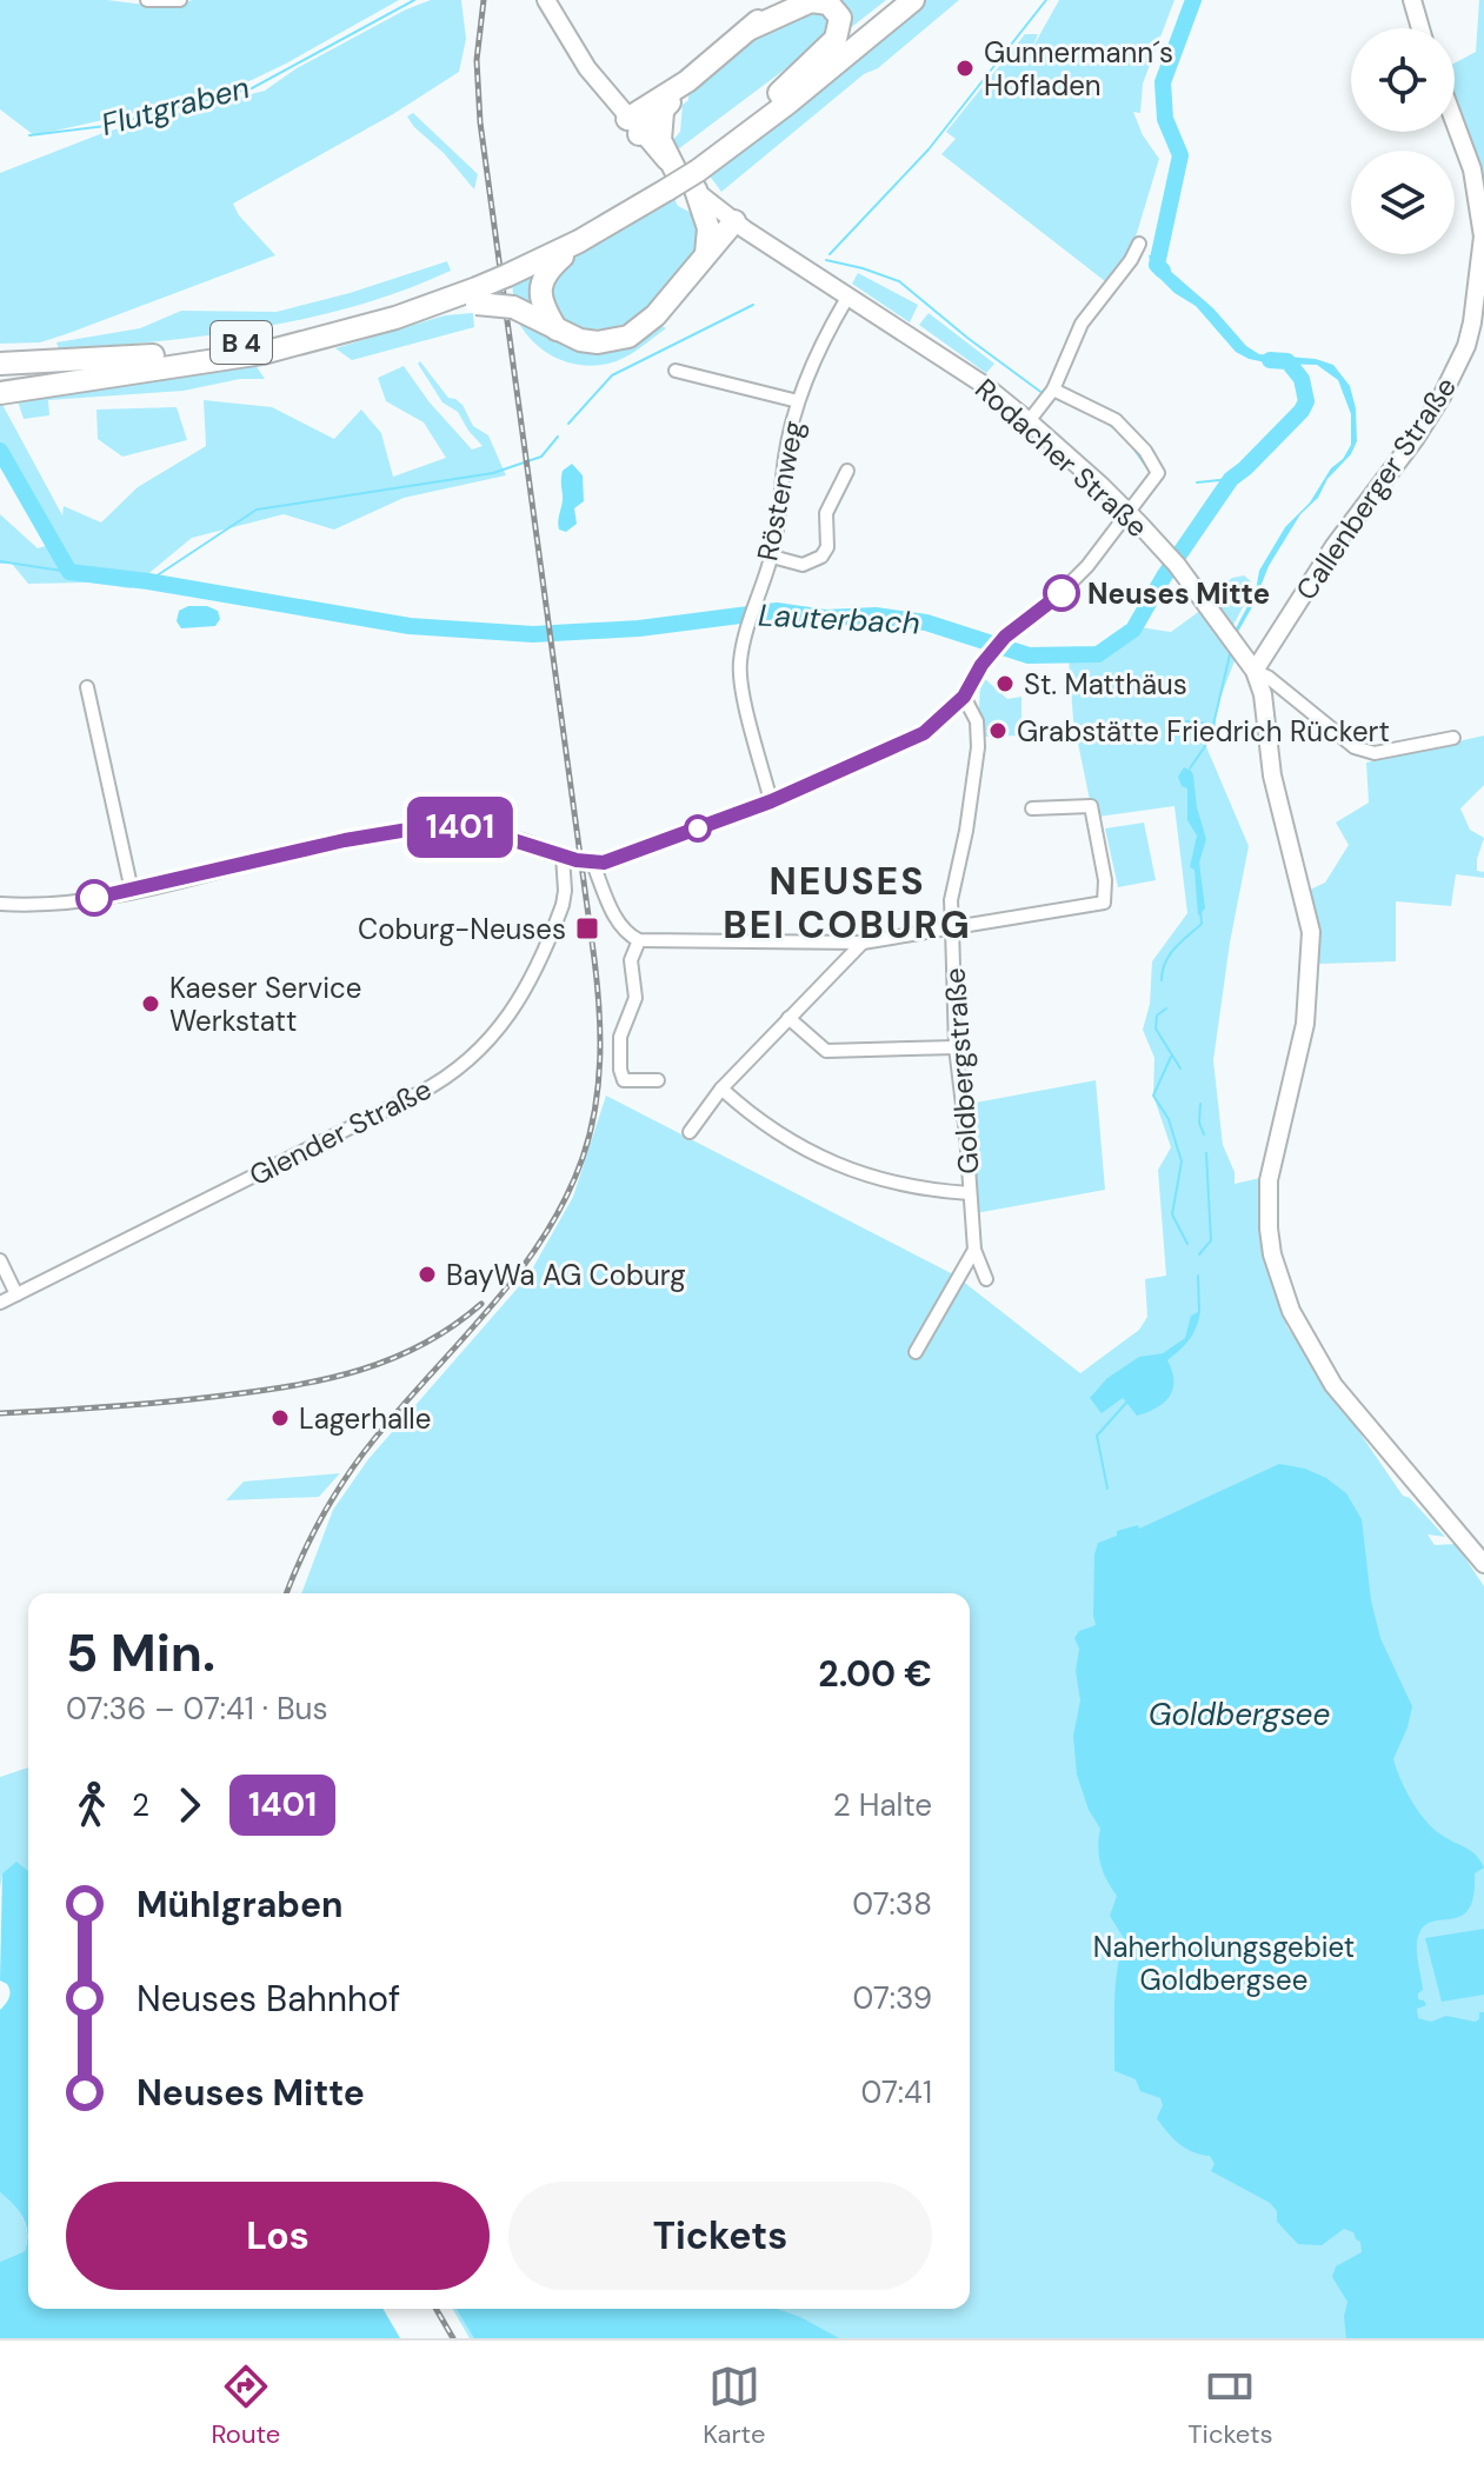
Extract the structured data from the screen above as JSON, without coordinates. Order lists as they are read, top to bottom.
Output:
{
  "streets": {
    "highway": ["B 4"],
    "street": [
      "Rodacher Straße",
      "Callenberger Straße",
      "Röstenweg",
      "Goldbergstraße",
      "Glender Straße"
    ]
  },
  "crossings": [
    ["B 4", "Rodacher Straße"],
    ["Rodacher Straße", "Callenberger Straße"],
    ["Rodacher Straße", "Röstenweg"]
  ],
  "districts": ["NEUSES BEI COBURG"],
  "water": ["Flutgraben", "Lauterbach", "Goldbergsee"],
  "parks": ["Naherholungsgebiet Goldbergsee"],
  "places": {
    "other": [
      "Gunnermann´s Hofladen",
      "Neuses Mitte",
      "St. Matthäus",
      "Grabstätte Friedrich Rückert",
      "Kaeser Service Werkstatt",
      "BayWa AG Coburg",
      "Lagerhalle"
    ],
    "transit": ["Coburg-Neuses"]
  },
  "lines": ["bus line 1401"],
  "page": {
    "on_map": "1401",
    "heading": ["5 Min.", "07:36 – 07:41 · Bus", "2.00 €"],
    "legs": ["2", "1401", "2 Halte"],
    "list": [
      {
        "name": "Mühlgraben",
        "value": "07:38"
      },
      {
        "name": "Neuses Bahnhof",
        "value": "07:39"
      },
      {
        "name": "Neuses Mitte",
        "value": "07:41"
      }
    ],
    "buttons": ["Los", "Tickets"],
    "tabs": ["Route", "Karte", "Tickets"]
  }
}
